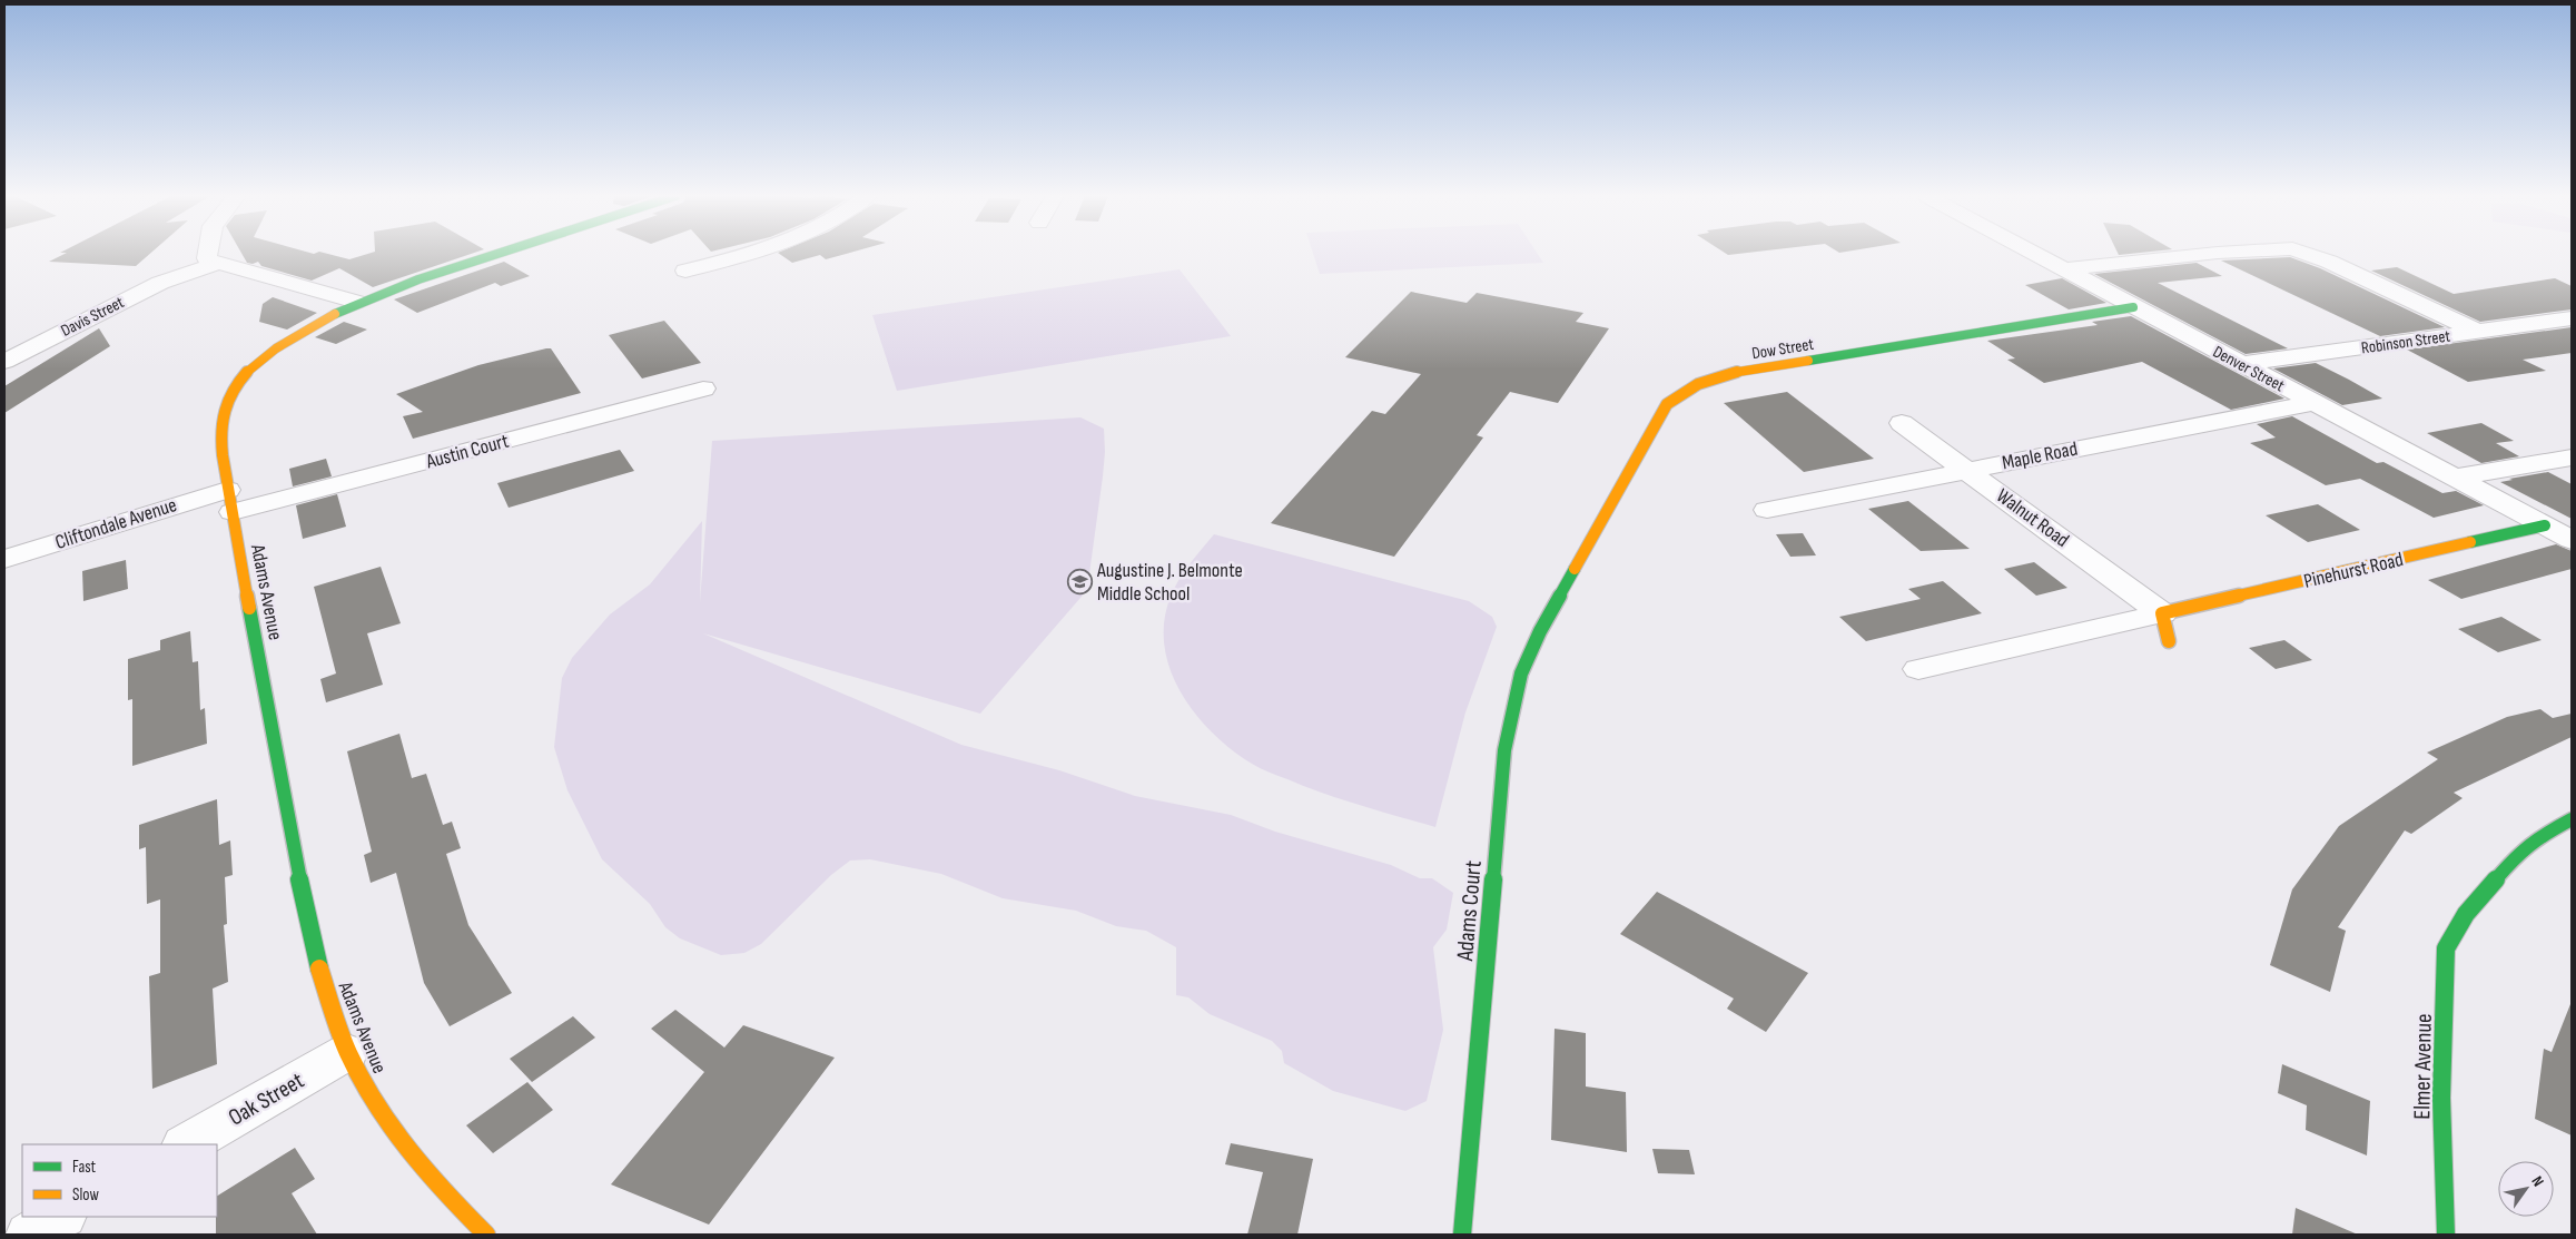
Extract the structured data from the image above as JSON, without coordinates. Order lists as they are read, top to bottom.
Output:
{
  "streets": {
    "street": [
      "Davis Street",
      "Robinson Street",
      "Dow Street",
      "Denver Street",
      "Austin Court",
      "Maple Road",
      "Walnut Road",
      "Cliftondale Avenue",
      "Pinehurst Road",
      "Adams Avenue",
      "Adams Court",
      "Elmer Avenue",
      "Oak Street"
    ]
  },
  "crossings": [
    ["Robinson Street", "Denver Street"],
    ["Dow Street", "Denver Street"],
    ["Dow Street", "Adams Court"],
    ["Denver Street", "Maple Road"],
    ["Denver Street", "Pinehurst Road"],
    ["Austin Court", "Cliftondale Avenue"],
    ["Austin Court", "Adams Avenue"],
    ["Maple Road", "Walnut Road"],
    ["Walnut Road", "Pinehurst Road"],
    ["Cliftondale Avenue", "Adams Avenue"],
    ["Adams Avenue", "Oak Street"]
  ],
  "places": {
    "school or university": ["Augustine J. Belmonte Middle School"]
  },
  "legend": ["Fast", "Slow"],
  "north": "top right"
}
